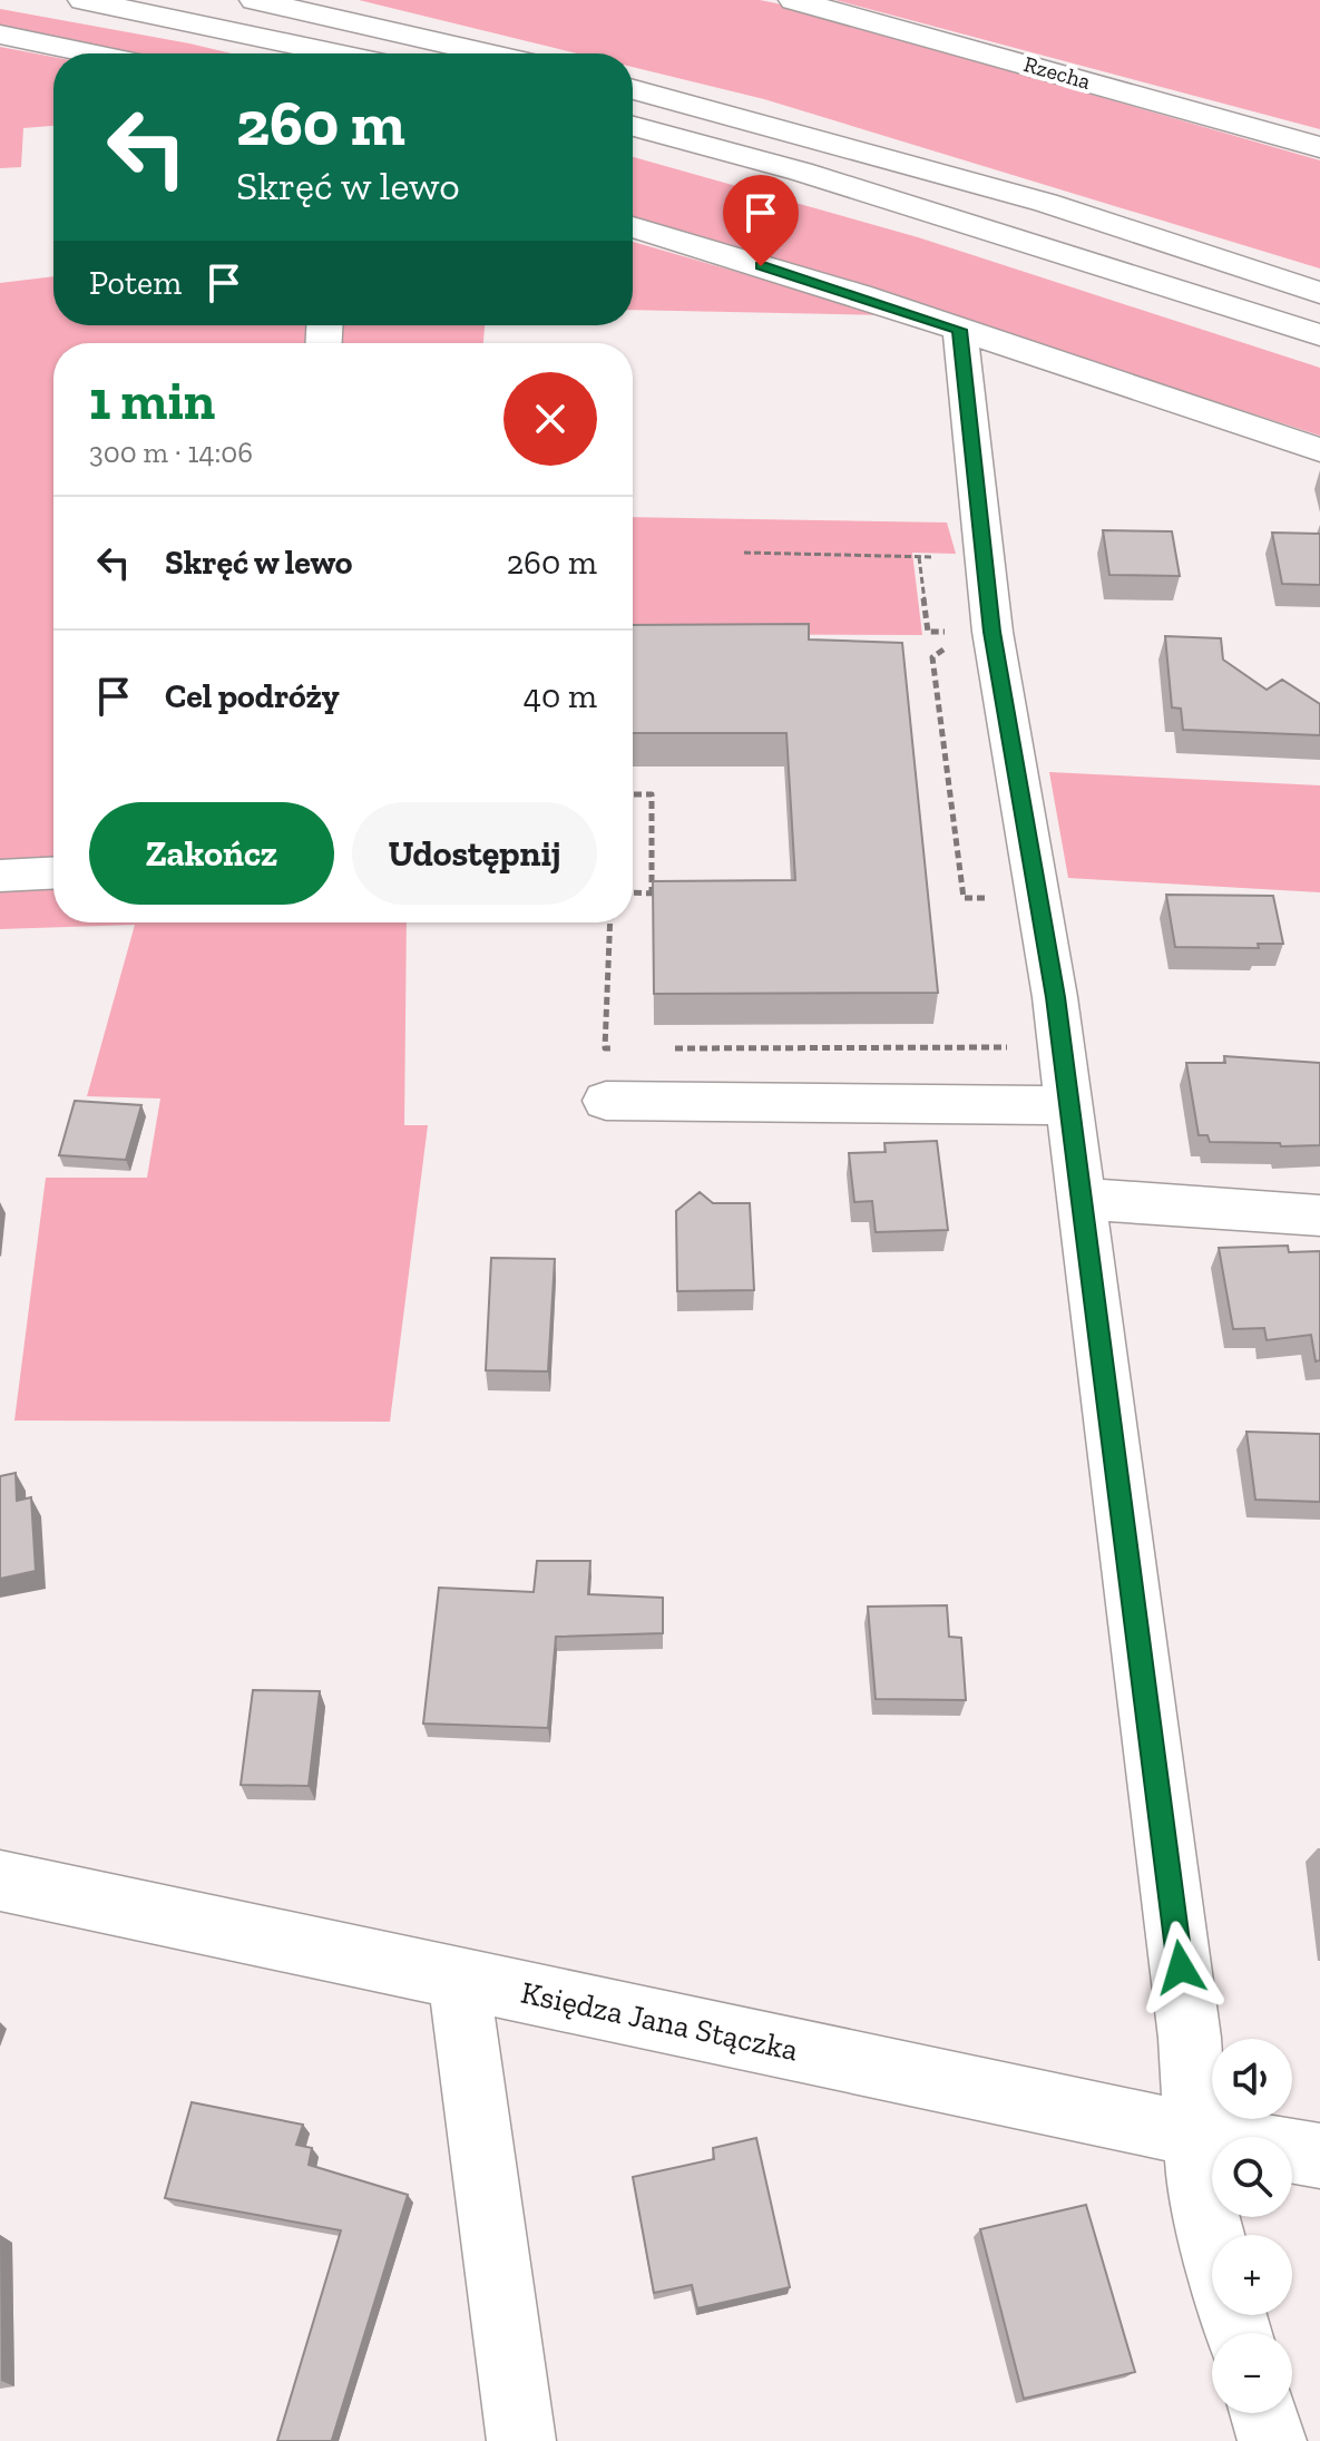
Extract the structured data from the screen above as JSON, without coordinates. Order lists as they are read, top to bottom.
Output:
{
  "streets": {
    "street": ["Rzecha", "Księdza Jana Stączka"]
  },
  "page": {
    "turn": ["260 m", "Skręć w lewo"],
    "then": "Potem",
    "heading": ["1 min", "300 m · 14:06"],
    "list": [
      {
        "name": "Skręć w lewo",
        "value": "260 m"
      },
      {
        "name": "Cel podróży",
        "value": "40 m"
      }
    ],
    "buttons": ["Zakończ", "Udostępnij"],
    "map_buttons": ["+", "−"]
  }
}
